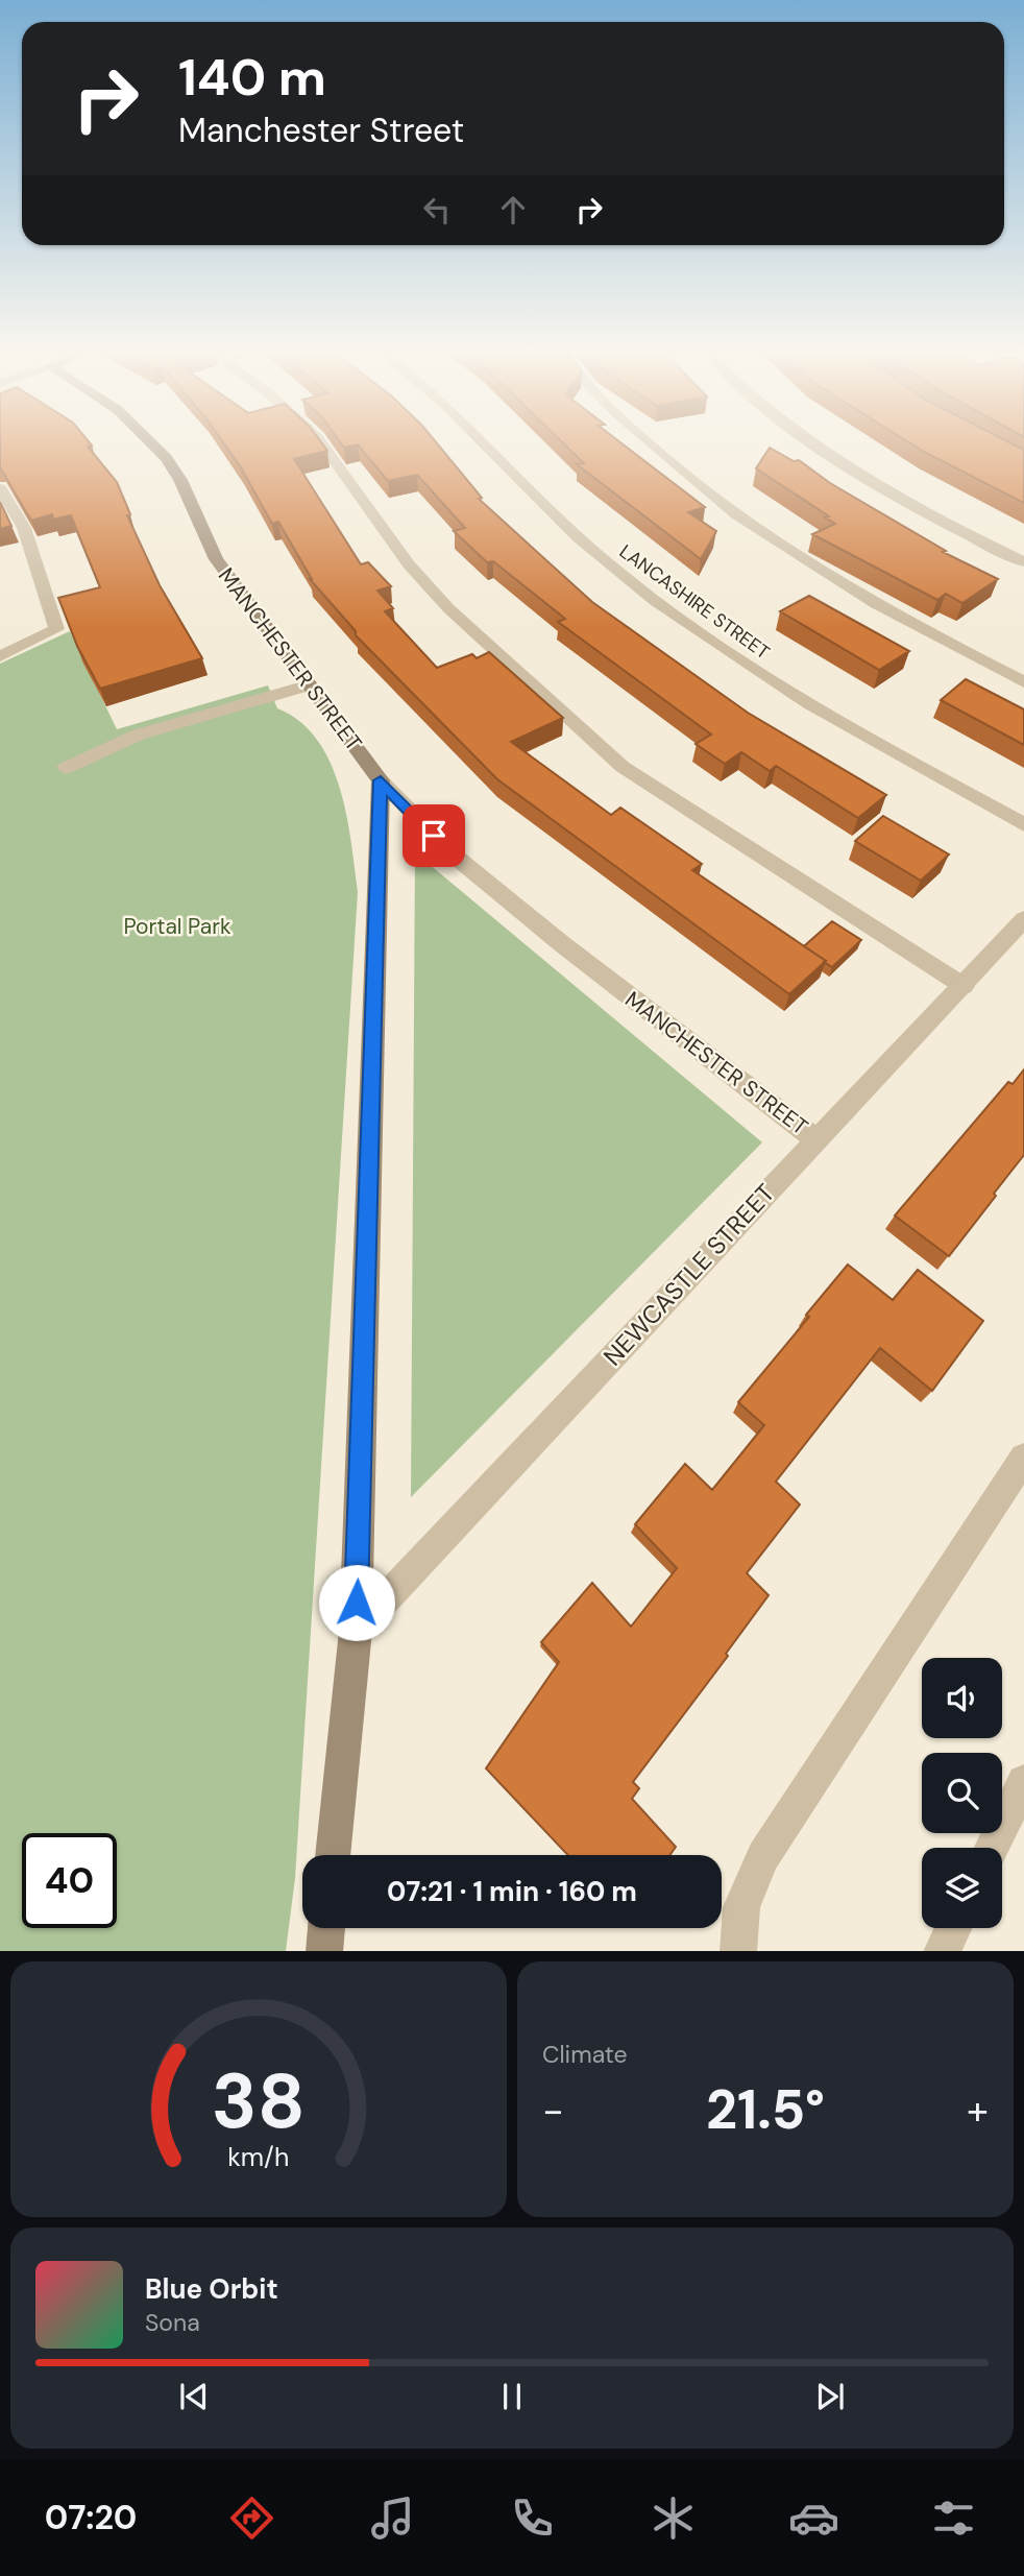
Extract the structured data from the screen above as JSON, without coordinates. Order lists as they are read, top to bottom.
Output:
{
  "streets": {
    "street": ["LANCASHIRE STREET", "MANCHESTER STREET", "NEWCASTLE STREET"]
  },
  "crossings": [
    ["MANCHESTER STREET", "NEWCASTLE STREET"]
  ],
  "parks": ["Portal Park"],
  "page": {
    "turn": ["140 m", "Manchester Street"],
    "limit": "40",
    "trip": "07:21 · 1 min · 160 m",
    "tile": "Climate",
    "heat": ["−", "21.5°", "+"],
    "song": ["Blue Orbit", "Sona"],
    "tabs": "07:20",
    "gauge": ["38", "km/h"]
  }
}
